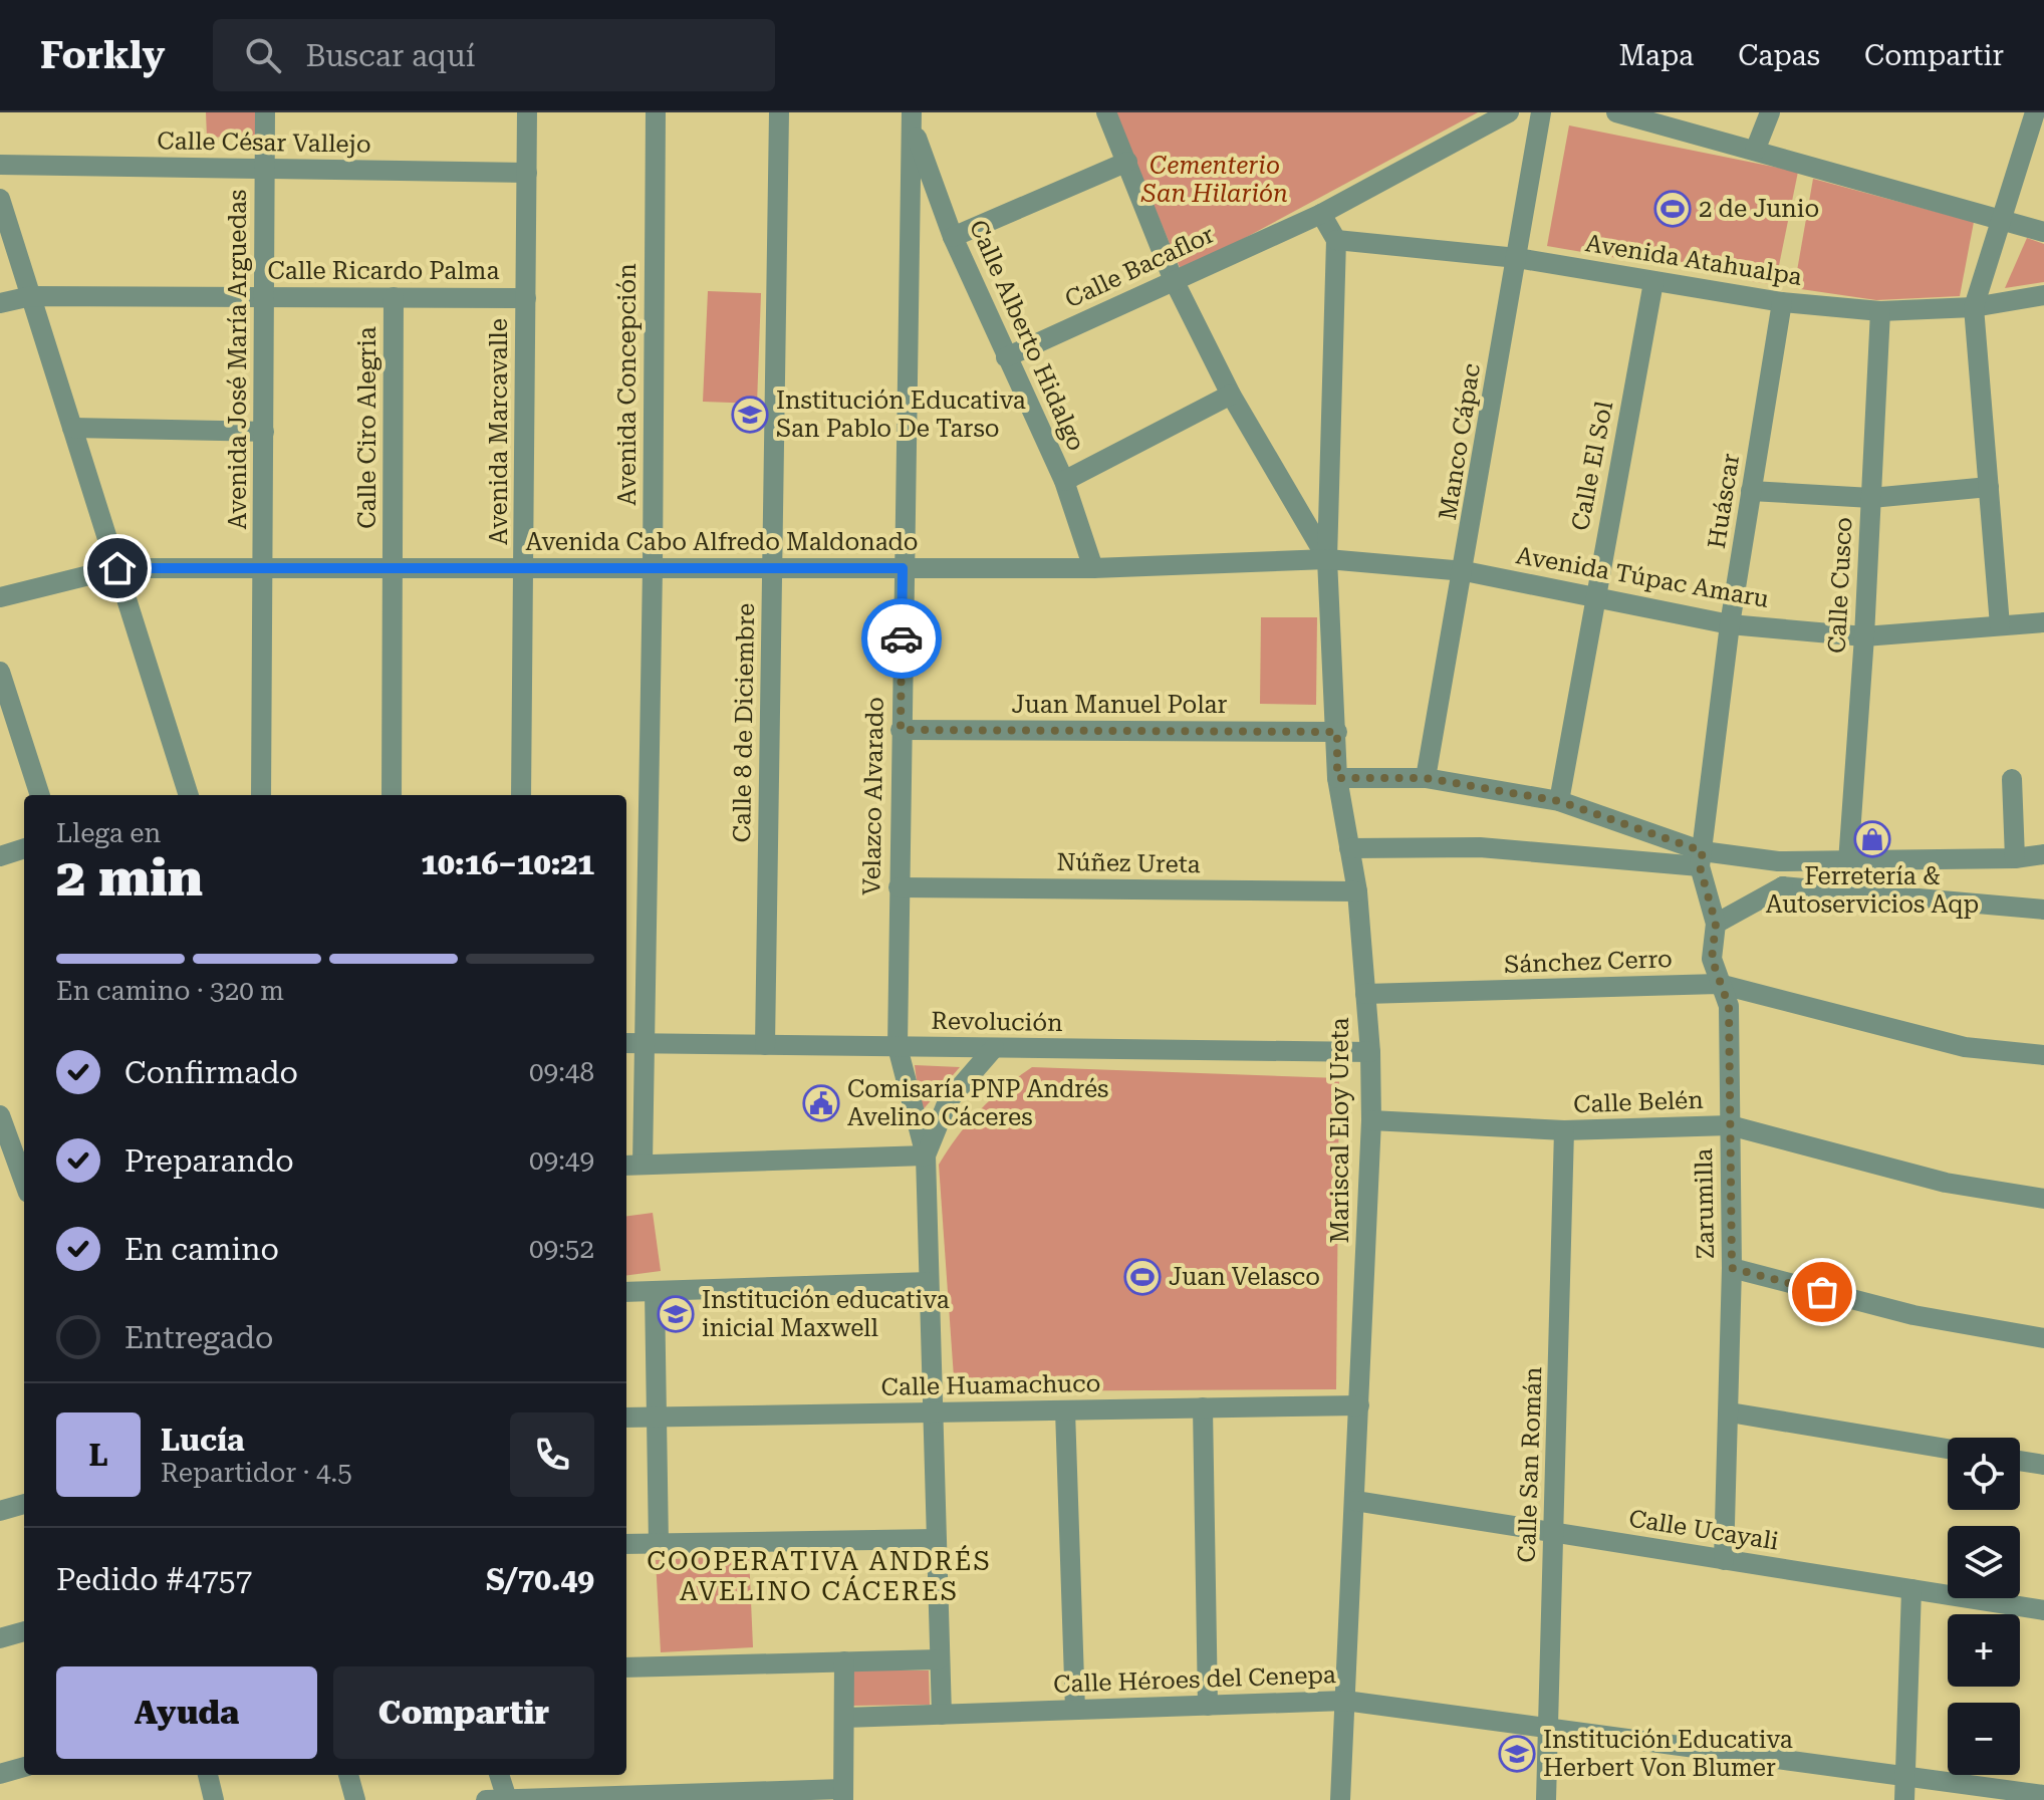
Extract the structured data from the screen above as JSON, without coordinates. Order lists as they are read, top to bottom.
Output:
{
  "streets": {
    "street": [
      "Calle César Vallejo",
      "Avenida Atahualpa",
      "Calle Bacaflor",
      "Calle Ricardo Palma",
      "Calle Alberto Hidalgo",
      "Avenida José María Arguedas",
      "Avenida Concepción",
      "Calle Ciro Alegria",
      "Avenida Marcavalle",
      "Manco Cápac",
      "Calle El Sol",
      "Huáscar",
      "Avenida Cabo Alfredo Maldonado",
      "Avenida Túpac Amaru",
      "Calle Cusco",
      "Juan Manuel Polar",
      "Calle 8 de Diciembre",
      "Velazco Alvarado",
      "Núñez Ureta",
      "Sánchez Cerro",
      "Revolución",
      "Calle Belén",
      "Mariscal Eloy Ureta",
      "Zarumilla",
      "Calle Huamachuco",
      "Calle San Román",
      "Calle Ucayali",
      "Calle Héroes del Cenepa"
    ]
  },
  "crossings": [
    ["Calle César Vallejo", "Avenida José María Arguedas"],
    ["Calle César Vallejo", "Avenida Marcavalle"],
    ["Avenida Atahualpa", "Manco Cápac"],
    ["Avenida Atahualpa", "Calle El Sol"],
    ["Avenida Atahualpa", "Huáscar"],
    ["Avenida Atahualpa", "Calle Cusco"],
    ["Avenida Atahualpa", "Mariscal Eloy Ureta"],
    ["Calle Bacaflor", "Calle Alberto Hidalgo"],
    ["Calle Ricardo Palma", "Avenida José María Arguedas"],
    ["Calle Ricardo Palma", "Calle Ciro Alegria"],
    ["Calle Ricardo Palma", "Avenida Marcavalle"],
    ["Calle Alberto Hidalgo", "Avenida Cabo Alfredo Maldonado"],
    ["Calle Alberto Hidalgo", "Velazco Alvarado"],
    ["Avenida José María Arguedas", "Avenida Cabo Alfredo Maldonado"],
    ["Avenida Concepción", "Avenida Cabo Alfredo Maldonado"],
    ["Avenida Concepción", "Revolución"],
    ["Calle Ciro Alegria", "Avenida Cabo Alfredo Maldonado"],
    ["Avenida Marcavalle", "Avenida Cabo Alfredo Maldonado"],
    ["Manco Cápac", "Avenida Túpac Amaru"],
    ["Calle El Sol", "Avenida Túpac Amaru"],
    ["Huáscar", "Avenida Túpac Amaru"],
    ["Huáscar", "Zarumilla"],
    ["Avenida Cabo Alfredo Maldonado", "Avenida Túpac Amaru"],
    ["Avenida Cabo Alfredo Maldonado", "Calle 8 de Diciembre"],
    ["Avenida Cabo Alfredo Maldonado", "Velazco Alvarado"],
    ["Avenida Cabo Alfredo Maldonado", "Mariscal Eloy Ureta"],
    ["Avenida Túpac Amaru", "Calle Cusco"],
    ["Avenida Túpac Amaru", "Mariscal Eloy Ureta"],
    ["Juan Manuel Polar", "Velazco Alvarado"],
    ["Juan Manuel Polar", "Mariscal Eloy Ureta"],
    ["Calle 8 de Diciembre", "Revolución"],
    ["Velazco Alvarado", "Núñez Ureta"],
    ["Velazco Alvarado", "Revolución"],
    ["Núñez Ureta", "Mariscal Eloy Ureta"],
    ["Sánchez Cerro", "Mariscal Eloy Ureta"],
    ["Sánchez Cerro", "Zarumilla"],
    ["Revolución", "Mariscal Eloy Ureta"],
    ["Calle Belén", "Mariscal Eloy Ureta"],
    ["Calle Belén", "Zarumilla"],
    ["Calle Belén", "Calle San Román"],
    ["Mariscal Eloy Ureta", "Calle Huamachuco"],
    ["Mariscal Eloy Ureta", "Calle Ucayali"],
    ["Mariscal Eloy Ureta", "Calle Héroes del Cenepa"],
    ["Zarumilla", "Calle Ucayali"],
    ["Calle San Román", "Calle Ucayali"],
    ["Calle San Román", "Calle Héroes del Cenepa"]
  ],
  "districts": ["COOPERATIVA ANDRÉS AVELINO CÁCERES"],
  "parks": ["Cementerio San Hilarión"],
  "places": {
    "sports": ["2 de Junio", "Juan Velasco"],
    "school or university": ["Institución Educativa San Pablo De Tarso", "Institución educativa inicial Maxwell", "Institución Educativa Herbert Von Blumer"],
    "shop": ["Ferretería & Autoservicios Aqp"],
    "public building": ["Comisaría PNP Andrés Avelino Cáceres"]
  },
  "page": {
    "header": "Forkly",
    "search": "Buscar aquí",
    "nav": ["Mapa", "Capas", "Compartir"],
    "heading": ["2 min", "Llega en", "10:16–10:21"],
    "panel": [
      "Lucía",
      "Repartidor · 4.5",
      "Pedido #4757",
      "S/70.49"
    ],
    "bar": "En camino · 320 m",
    "list": [
      ["Confirmado", "09:48"],
      ["Preparando", "09:49"],
      ["En camino", "09:52"],
      "Entregado"
    ],
    "round": "L",
    "map_buttons": ["+", "−"],
    "buttons": ["Ayuda", "Compartir"]
  }
}
